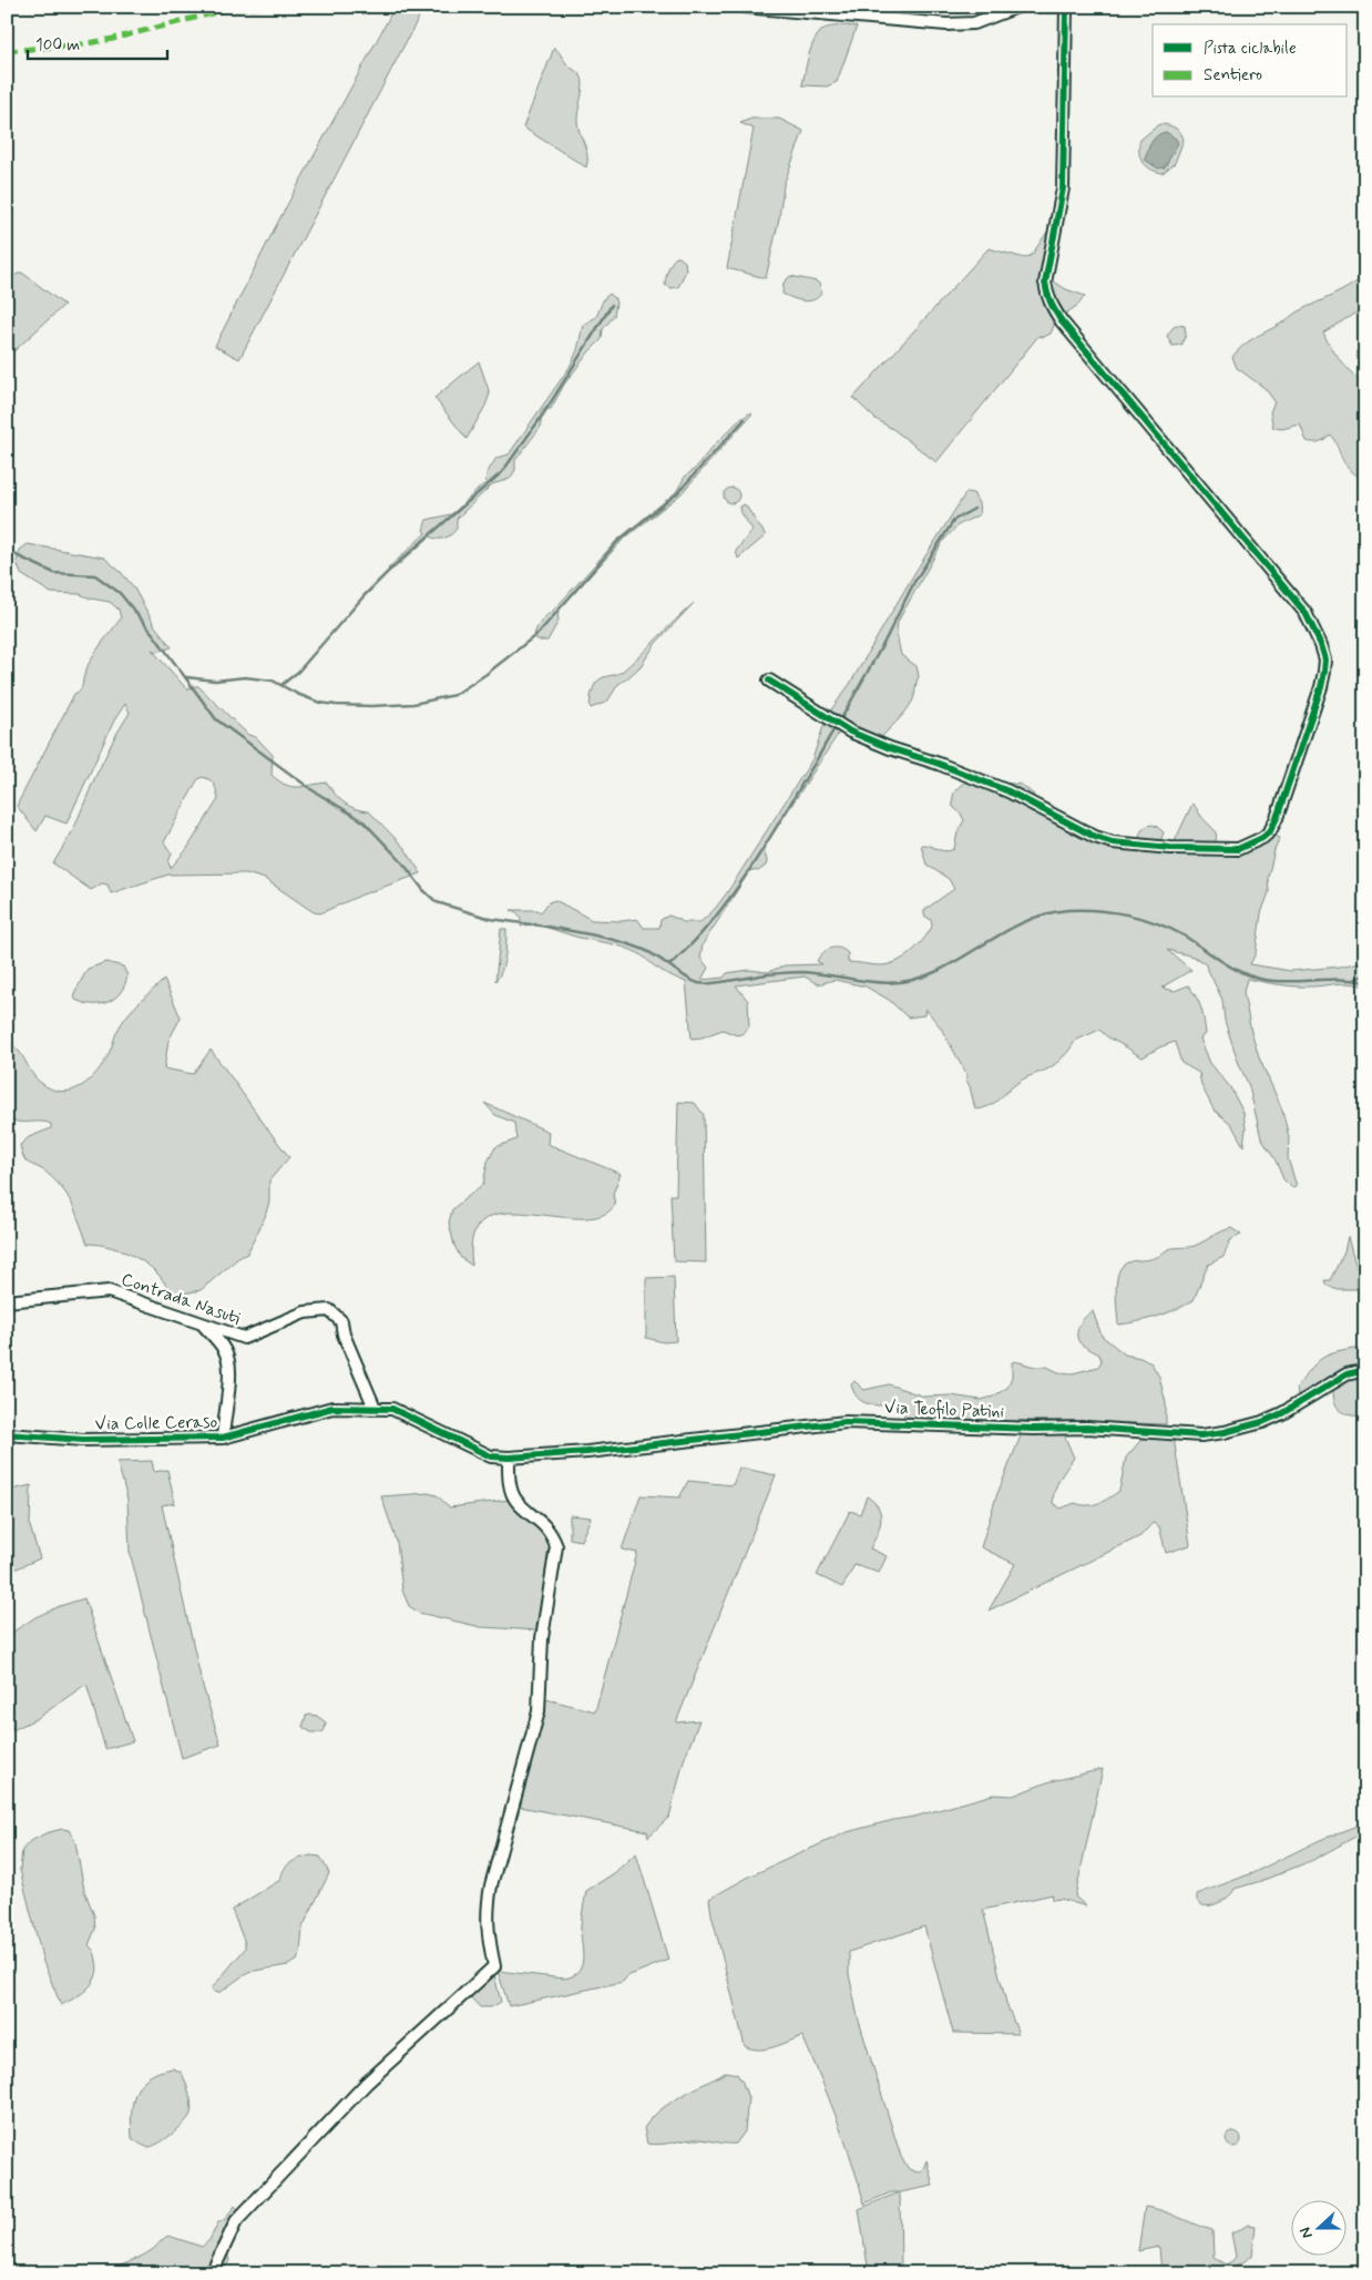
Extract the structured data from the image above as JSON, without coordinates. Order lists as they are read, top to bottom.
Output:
{
  "streets": {
    "street": ["Contrada Nasuti", "Via Teofilo Patini", "Via Colle Ceraso"]
  },
  "crossings": [
    ["Contrada Nasuti", "Via Colle Ceraso"],
    ["Via Teofilo Patini", "Via Colle Ceraso"]
  ],
  "legend": ["Pista ciclabile", "Sentiero"],
  "scale_bar": "100 m",
  "north": "left"
}
